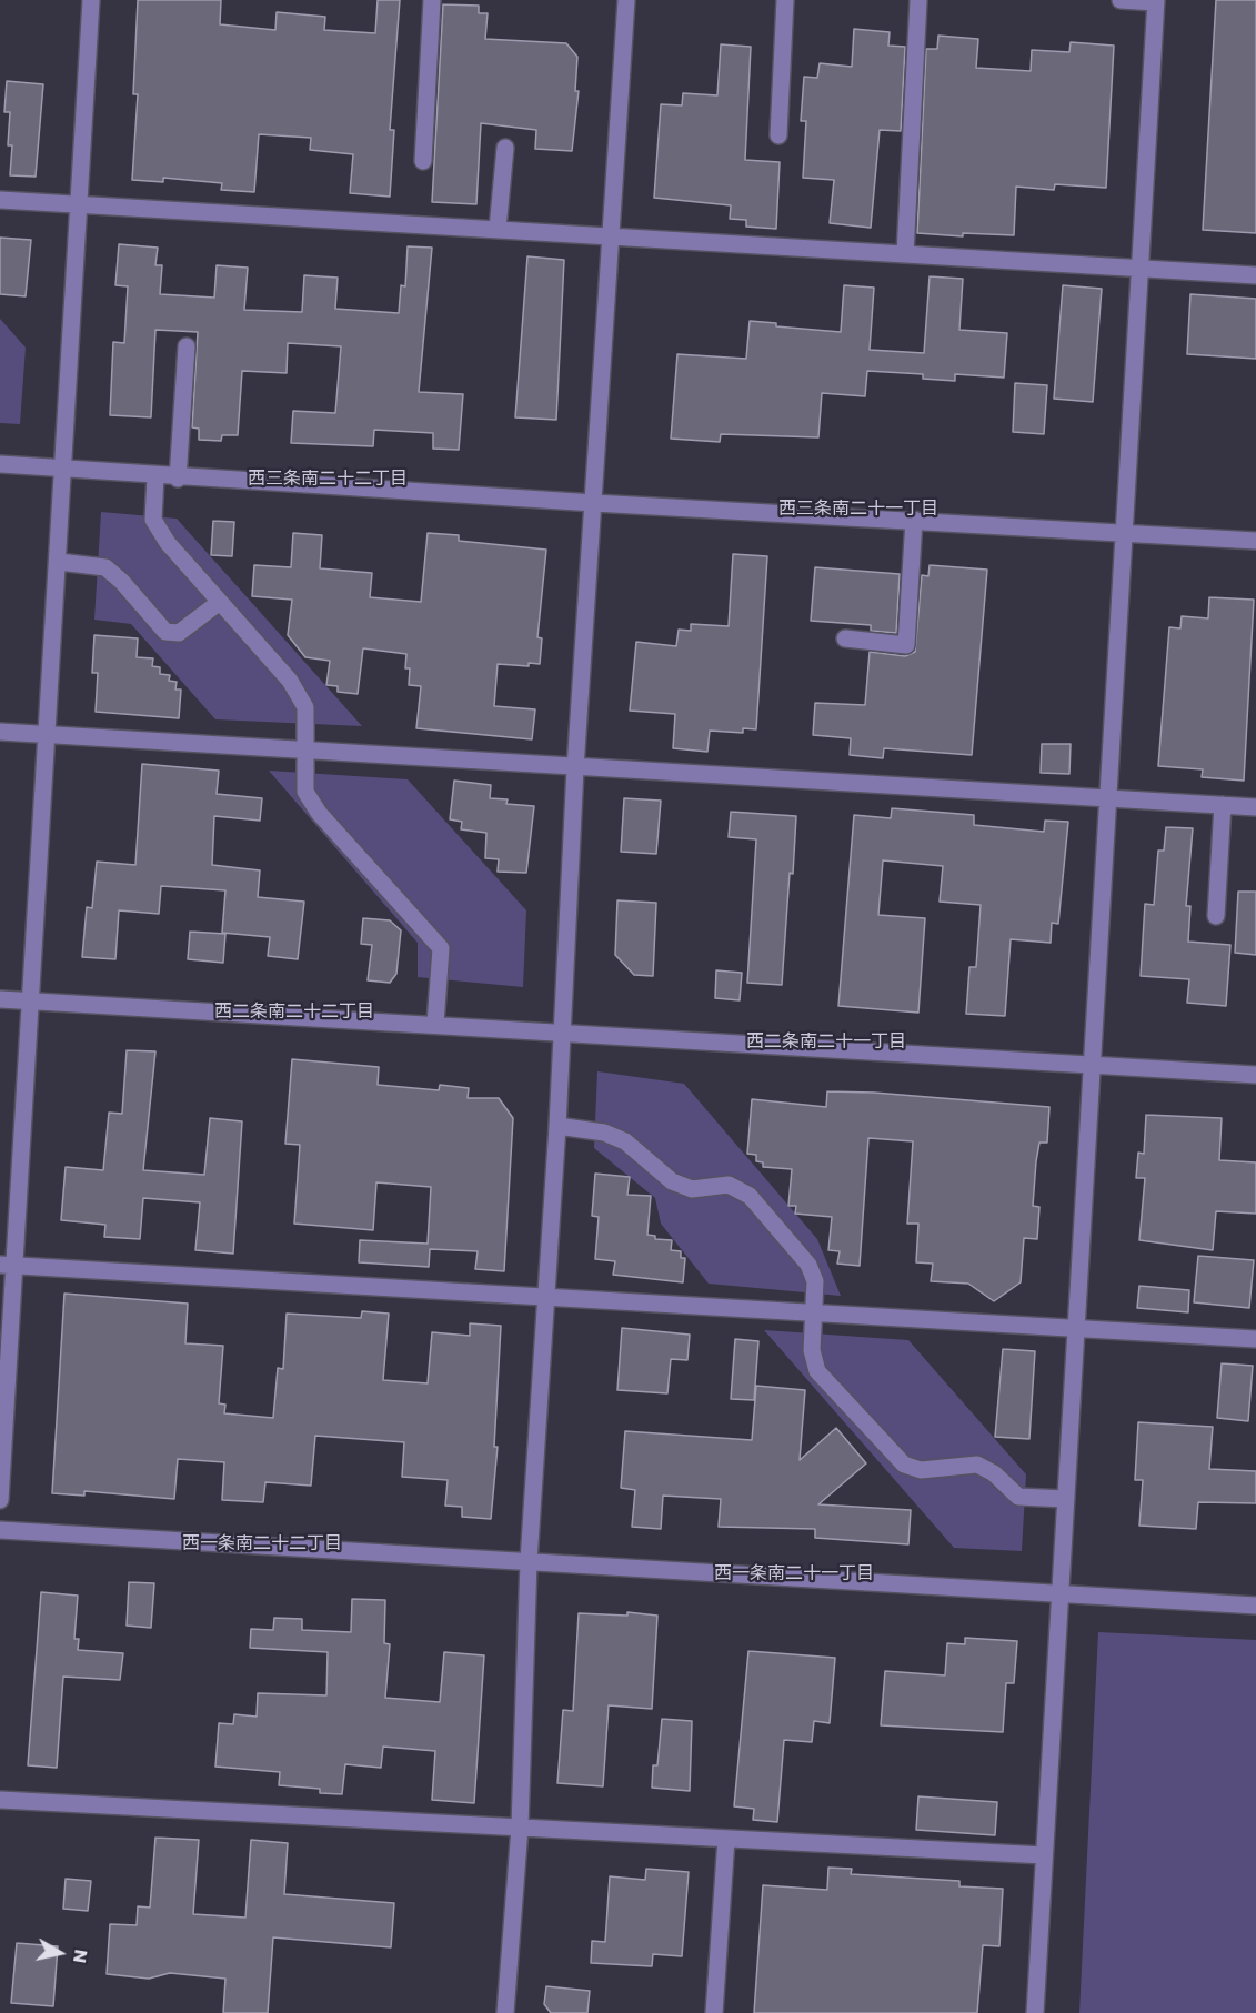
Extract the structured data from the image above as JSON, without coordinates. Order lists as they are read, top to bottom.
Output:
{
  "districts": [
    "西三条南二十二丁目",
    "西三条南二十一丁目",
    "西二条南二十二丁目",
    "西二条南二十一丁目",
    "西一条南二十二丁目",
    "西一条南二十一丁目"
  ],
  "north": "right"
}
